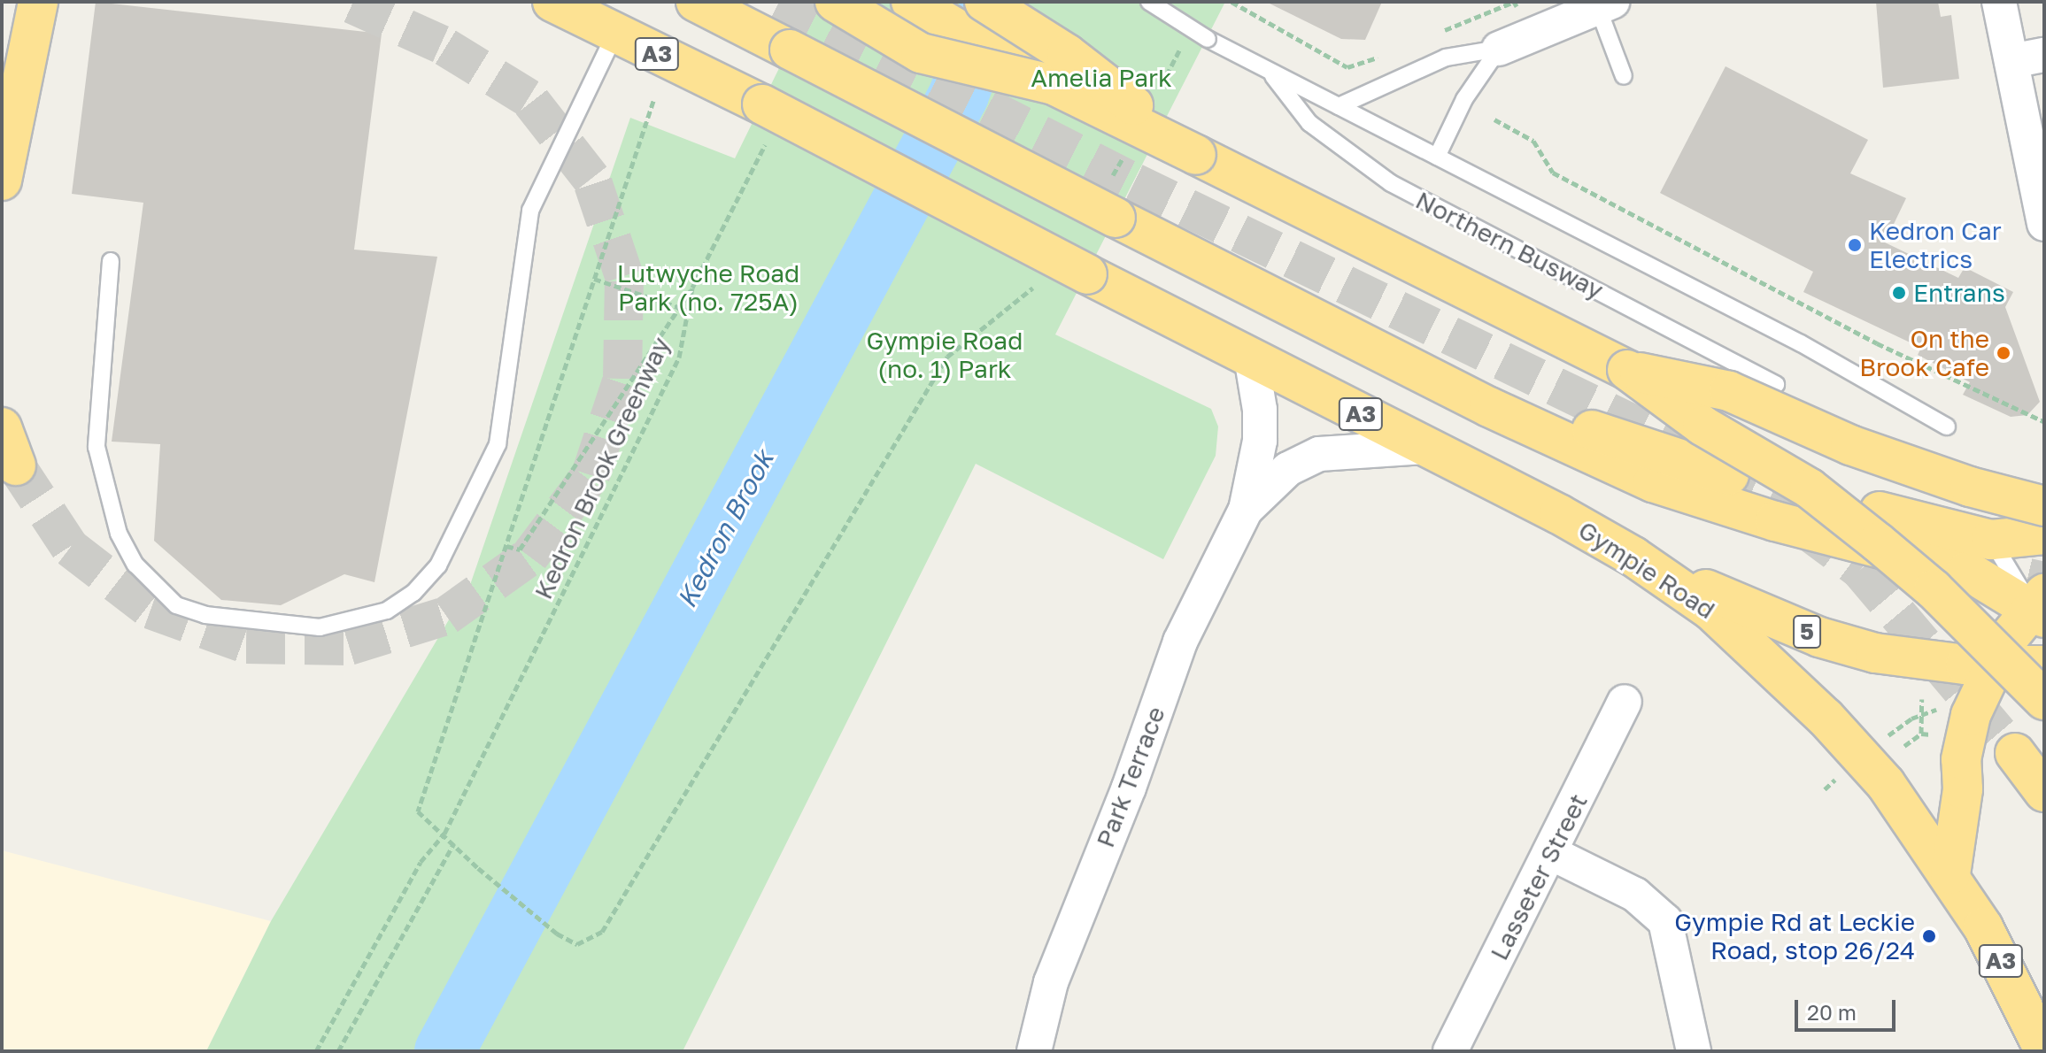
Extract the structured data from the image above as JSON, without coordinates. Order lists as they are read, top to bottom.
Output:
{
  "streets": {
    "highway": ["A3", "Gympie Road", "5"],
    "street": ["Park Terrace", "Lasseter Street"],
    "lane": ["Northern Busway"],
    "path": ["Kedron Brook Greenway"]
  },
  "crossings": [
    ["A3", "Kedron Brook Greenway"],
    ["A3", "Gympie Road"],
    ["Kedron Brook Greenway", "Gympie Road"],
    ["Gympie Road", "5"],
    ["Gympie Road", "Park Terrace"]
  ],
  "water": ["Kedron Brook"],
  "parks": ["Amelia Park", "Lutwyche Road Park (no. 725A)", "Gympie Road (no. 1) Park"],
  "places": [
    "Kedron Car Electrics",
    "Entrans",
    "On the Brook Cafe",
    "Gympie Rd at Leckie Road, stop 26/24"
  ],
  "scale_bar": "20 m"
}
